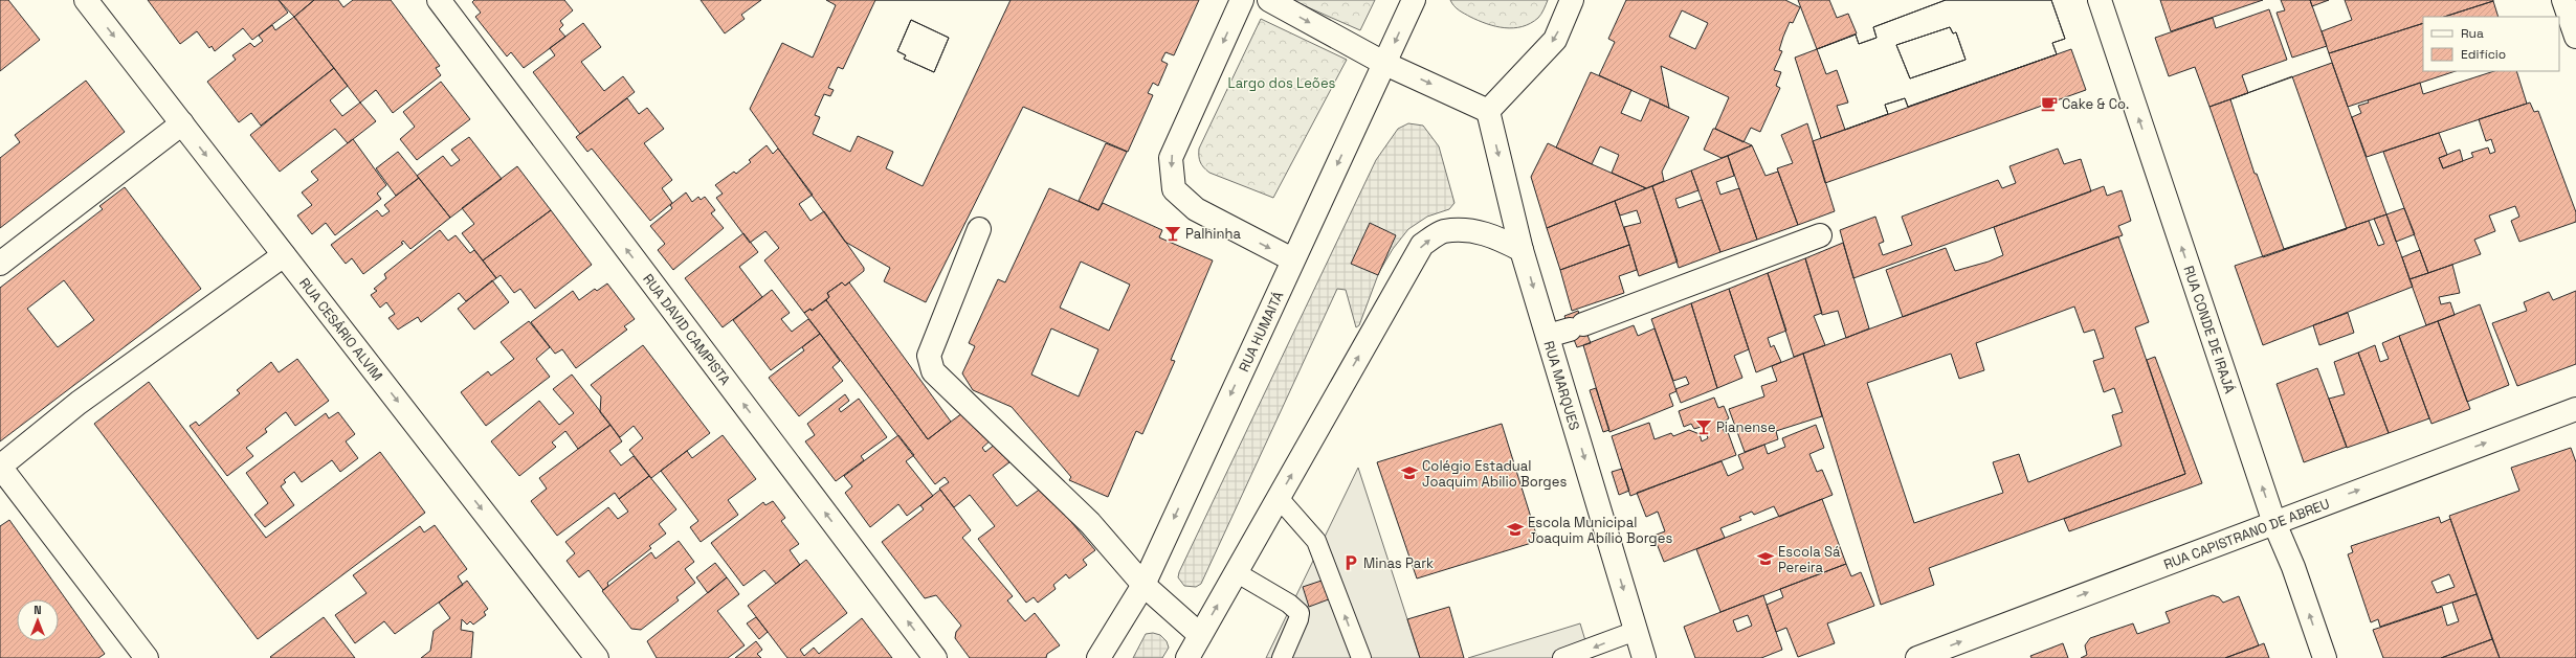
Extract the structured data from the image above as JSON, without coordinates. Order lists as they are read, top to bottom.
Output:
{
  "streets": {
    "street": [
      "RUA DAVID CAMPISTA",
      "RUA CESÁRIO ALVIM",
      "RUA CONDE DE IRAJÁ",
      "RUA HUMAITÁ",
      "RUA MARQUES",
      "RUA CAPISTRANO DE ABREU"
    ]
  },
  "crossings": [
    ["RUA CONDE DE IRAJÁ", "RUA CAPISTRANO DE ABREU"]
  ],
  "one_way": [
    "RUA DAVID CAMPISTA",
    "RUA CESÁRIO ALVIM",
    "RUA CONDE DE IRAJÁ",
    "RUA MARQUES",
    "RUA CAPISTRANO DE ABREU"
  ],
  "parks": ["Largo dos Leões"],
  "places": {
    "cafe": ["Cake & Co."],
    "bar": ["Palhinha", "Pianense"],
    "school or university": ["Colégio Estadual Joaquim Abilio Borges", "Escola Municipal Joaquim Abílio Borges", "Escola Sá Pereira"],
    "parking": ["Minas Park"]
  },
  "legend": ["Rua", "Edifício"],
  "north": "top"
}
